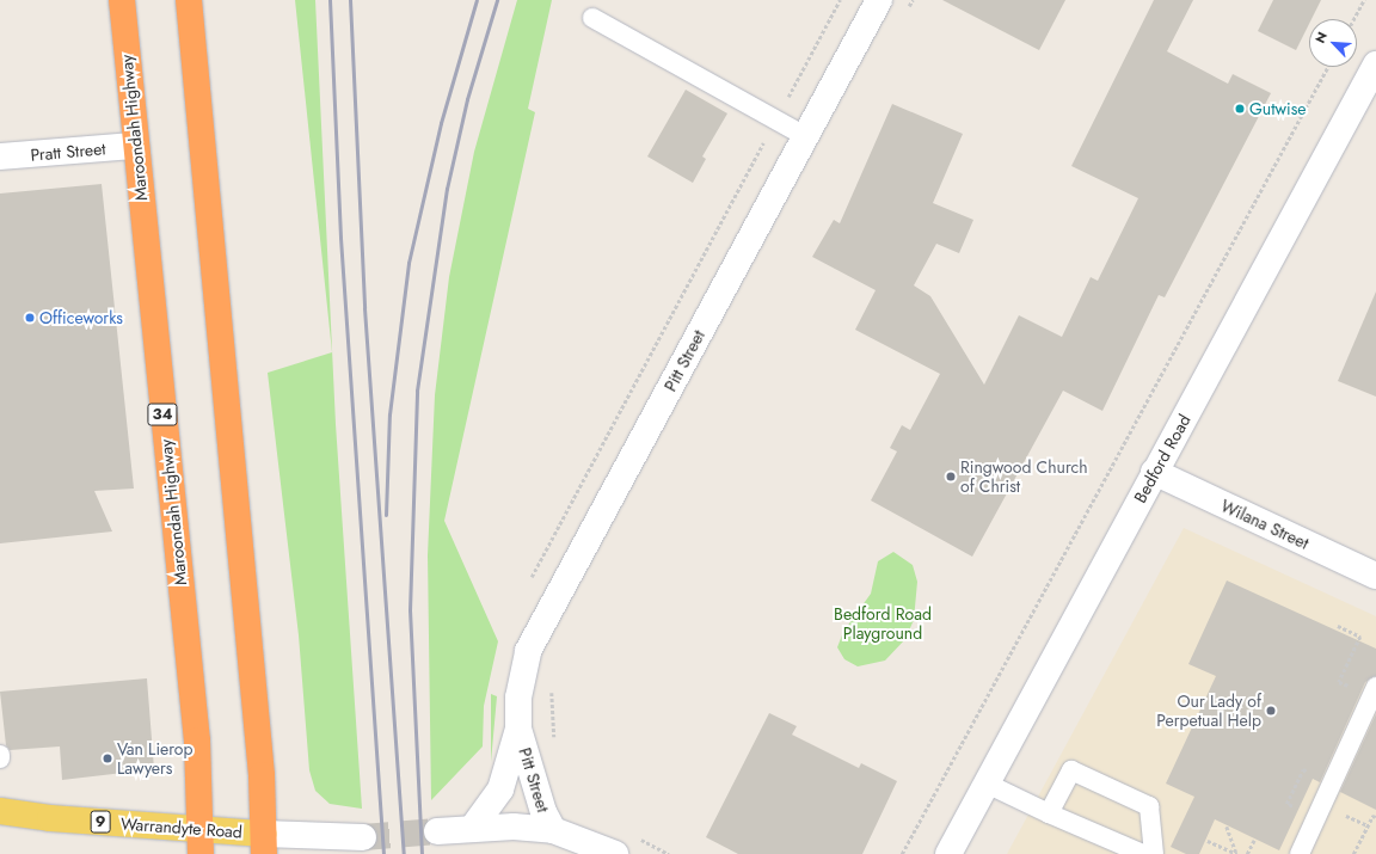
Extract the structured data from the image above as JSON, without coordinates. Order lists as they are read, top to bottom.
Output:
{
  "streets": {
    "highway": ["Maroondah Highway", "34"],
    "main road": ["9", "Warrandyte Road"],
    "street": [
      "Pratt Street",
      "Pitt Street",
      "Bedford Road",
      "Wilana Street"
    ]
  },
  "crossings": [
    ["Maroondah Highway", "Pratt Street"],
    ["Maroondah Highway", "Warrandyte Road"],
    ["Bedford Road", "Wilana Street"]
  ],
  "parks": ["Bedford Road Playground"],
  "places": [
    "Gutwise",
    "Officeworks",
    "Ringwood Church of Christ",
    "Our Lady of Perpetual Help",
    "Van Lierop Lawyers"
  ],
  "north": "top left"
}
